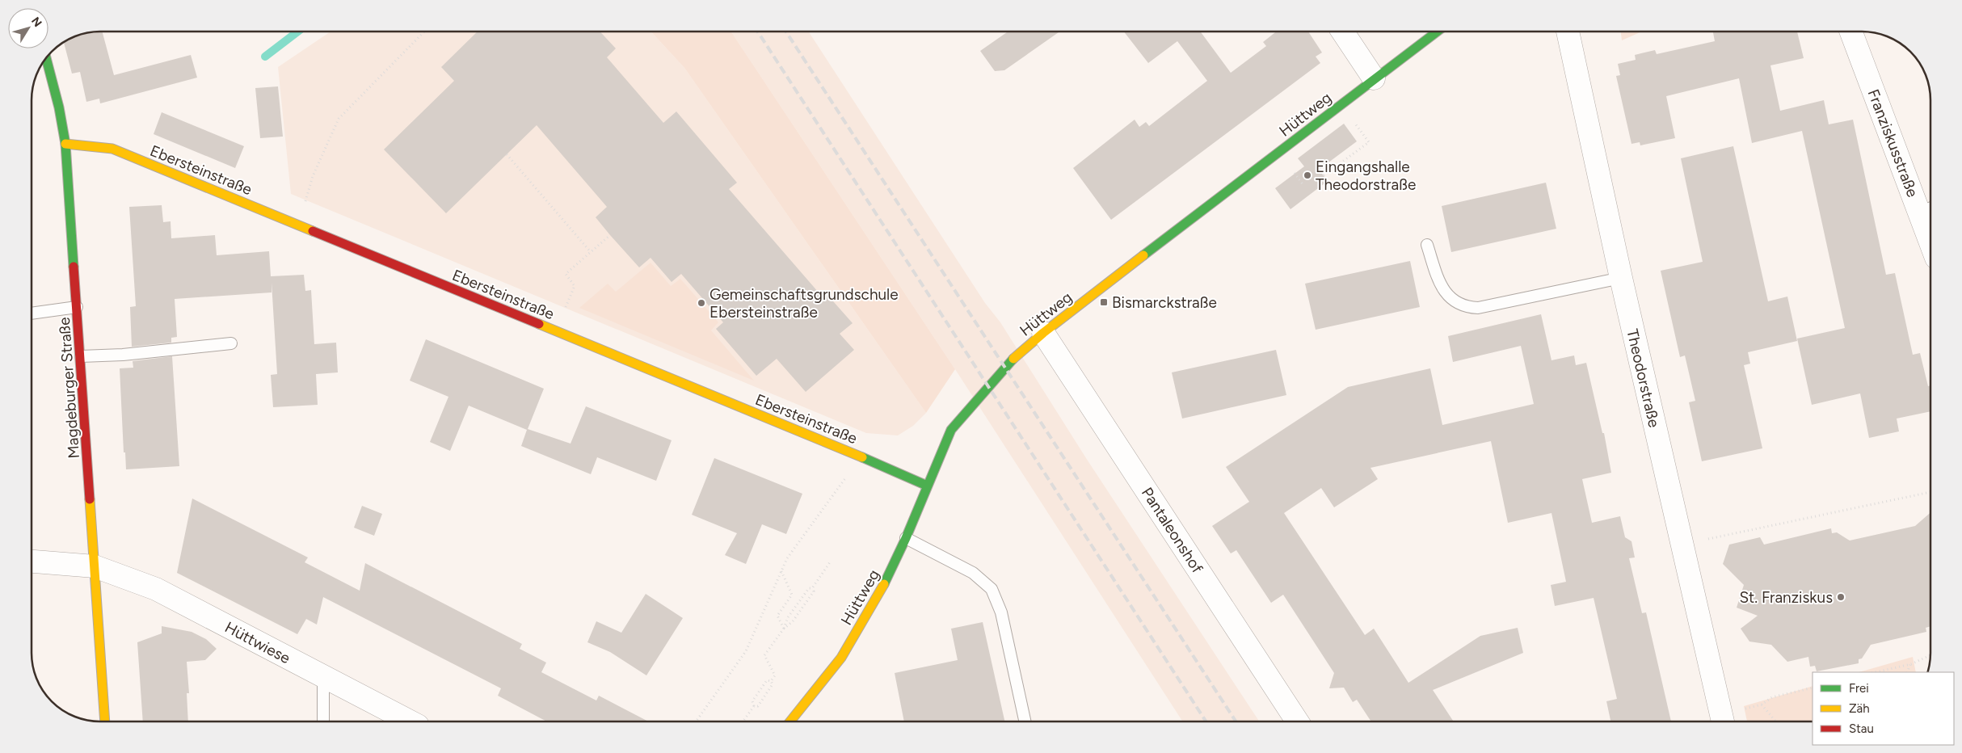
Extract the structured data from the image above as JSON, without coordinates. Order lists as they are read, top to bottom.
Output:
{
  "streets": {
    "street": [
      "Hüttweg",
      "Franziskusstraße",
      "Ebersteinstraße",
      "Theodorstraße",
      "Magdeburger Straße",
      "Pantaleonshof",
      "Hüttwiese"
    ]
  },
  "crossings": [
    ["Hüttweg", "Ebersteinstraße"],
    ["Hüttweg", "Pantaleonshof"],
    ["Ebersteinstraße", "Magdeburger Straße"],
    ["Magdeburger Straße", "Hüttwiese"]
  ],
  "places": {
    "other": ["Eingangshalle Theodorstraße", "Gemeinschaftsgrundschule Ebersteinstraße", "St. Franziskus"],
    "transit": ["Bismarckstraße"]
  },
  "legend": ["Frei", "Zäh", "Stau"],
  "north": "top right"
}
